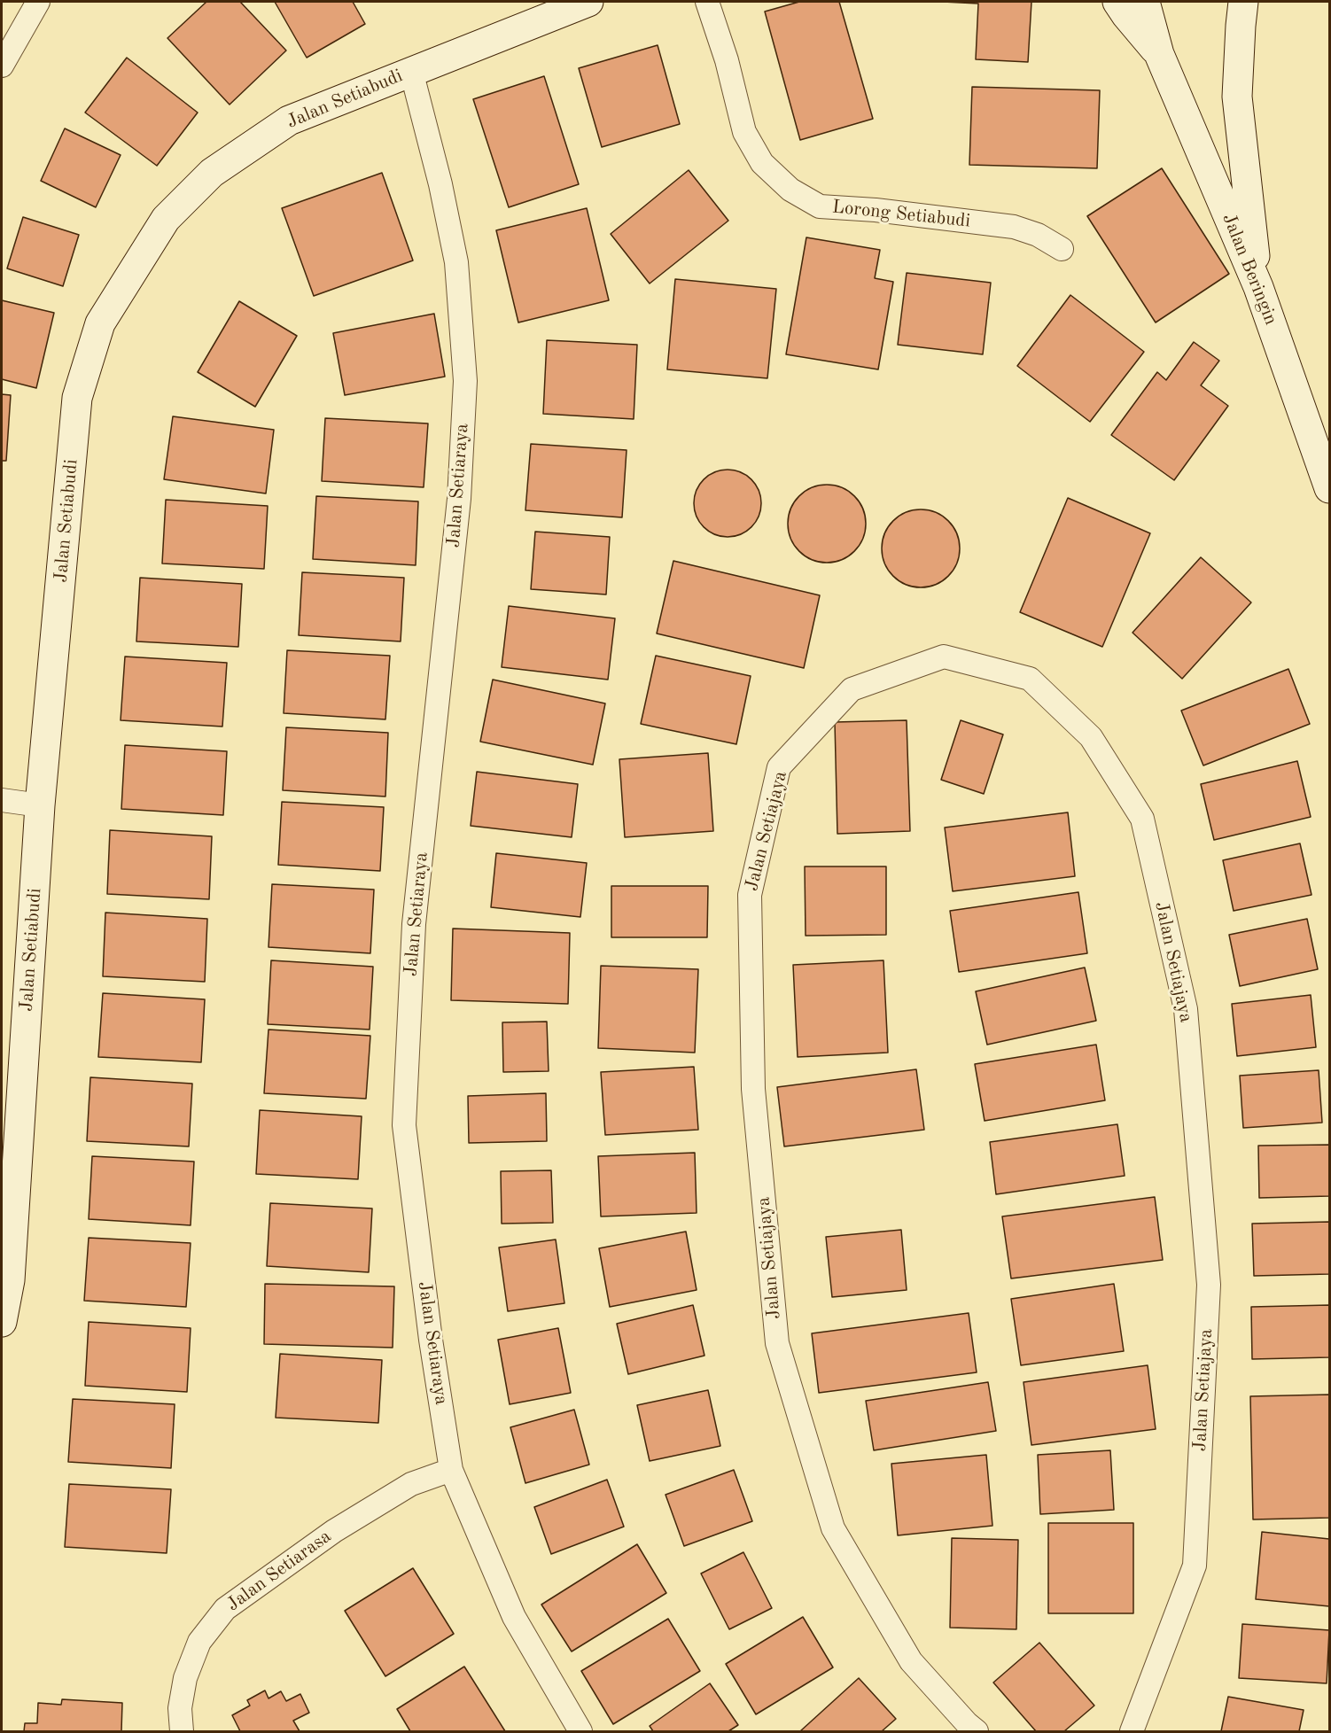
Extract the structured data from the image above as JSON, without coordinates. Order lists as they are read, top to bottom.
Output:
{
  "streets": {
    "street": [
      "Jalan Setiabudi",
      "Lorong Setiabudi",
      "Jalan Beringin",
      "Jalan Setiaraya",
      "Jalan Setiajaya",
      "Jalan Setiarasa"
    ]
  },
  "crossings": [
    ["Jalan Setiabudi", "Jalan Setiaraya"],
    ["Jalan Setiaraya", "Jalan Setiarasa"]
  ]
}
